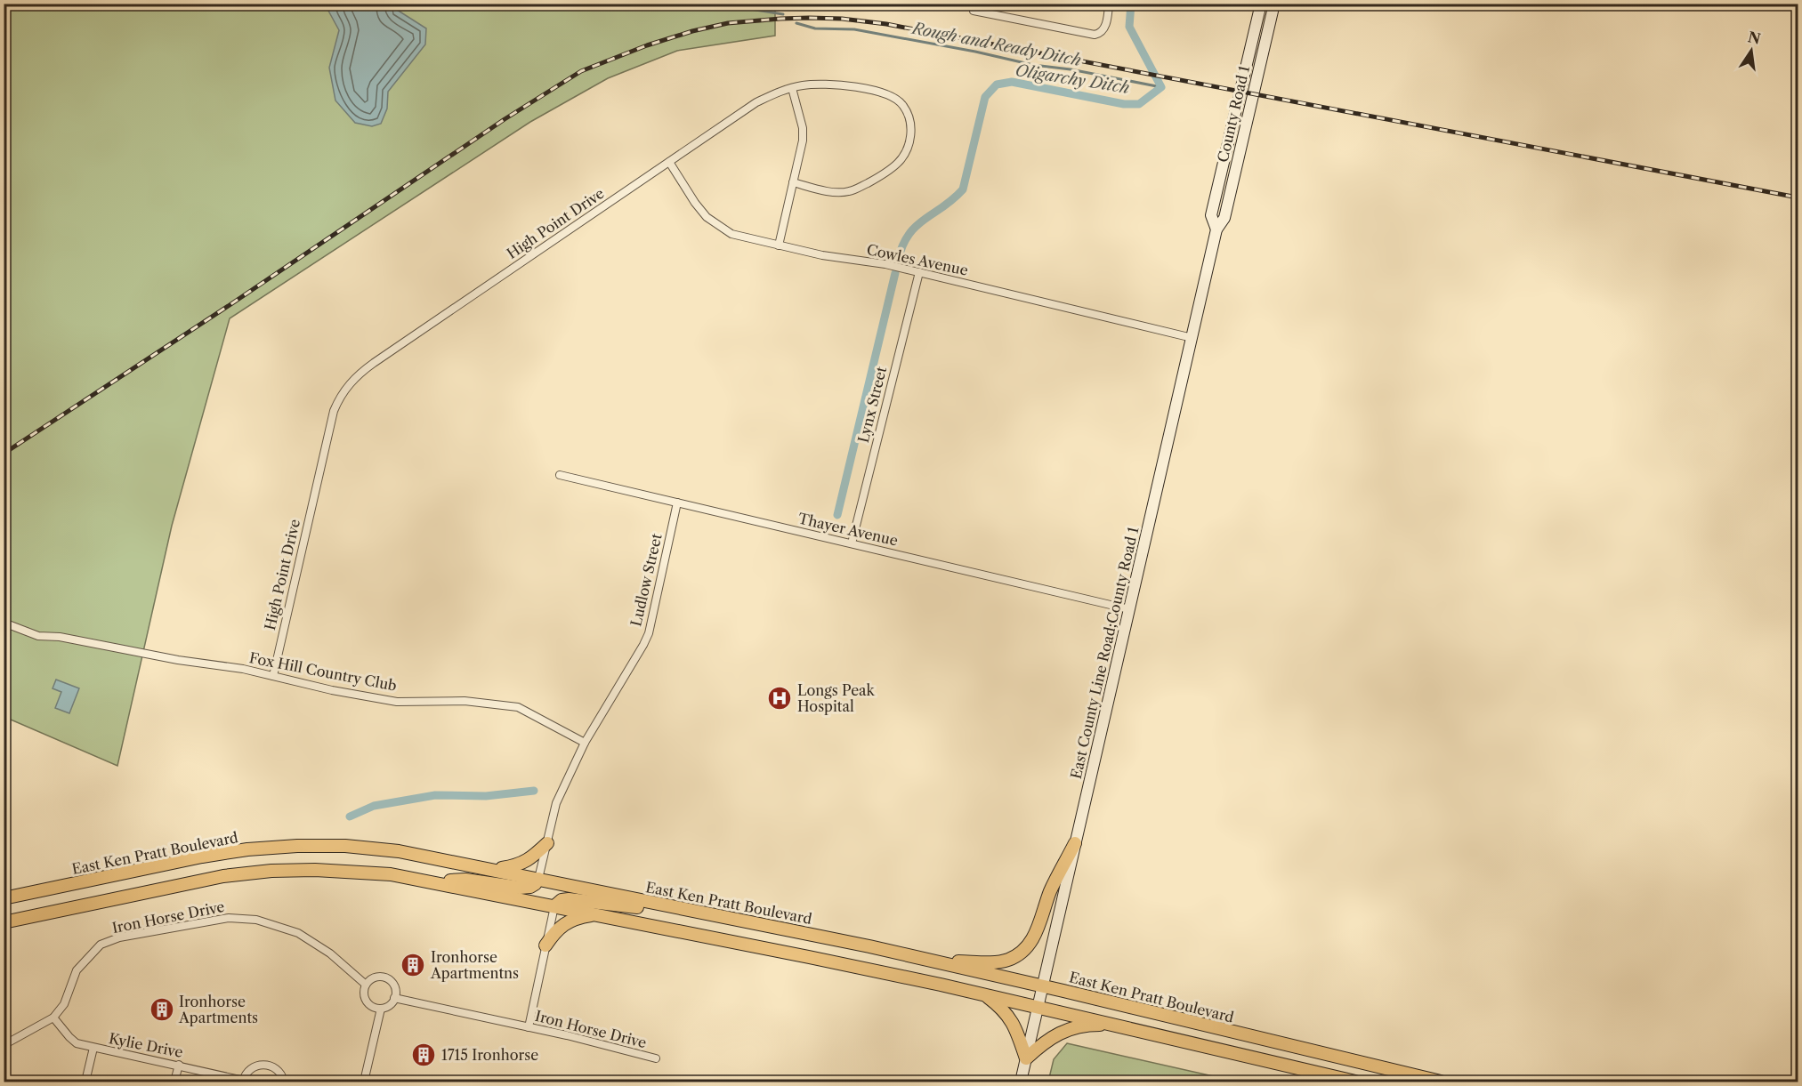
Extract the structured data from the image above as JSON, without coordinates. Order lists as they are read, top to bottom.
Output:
{
  "streets": {
    "highway": ["East Ken Pratt Boulevard"],
    "main road": ["County Road 1", "East County Line Road;County Road 1"],
    "street": [
      "High Point Drive",
      "Cowles Avenue",
      "Lynx Street",
      "Thayer Avenue",
      "Ludlow Street",
      "Fox Hill Country Club",
      "Iron Horse Drive",
      "Kylie Drive"
    ]
  },
  "crossings": [
    ["County Road 1", "East County Line Road;County Road 1"],
    ["High Point Drive", "Cowles Avenue"],
    ["High Point Drive", "Fox Hill Country Club"],
    ["Cowles Avenue", "Lynx Street"],
    ["Cowles Avenue", "East County Line Road;County Road 1"],
    ["Lynx Street", "Thayer Avenue"],
    ["Thayer Avenue", "Ludlow Street"],
    ["Thayer Avenue", "East County Line Road;County Road 1"],
    ["Ludlow Street", "Fox Hill Country Club"],
    ["East County Line Road;County Road 1", "East Ken Pratt Boulevard"],
    ["Iron Horse Drive", "Kylie Drive"]
  ],
  "water": ["Rough and Ready Ditch", "Oligarchy Ditch"],
  "places": {
    "hospital": ["Longs Peak Hospital"],
    "building": ["Ironhorse Apartmentns", "Ironhorse Apartments", "1715 Ironhorse"]
  },
  "north": "top"
}
